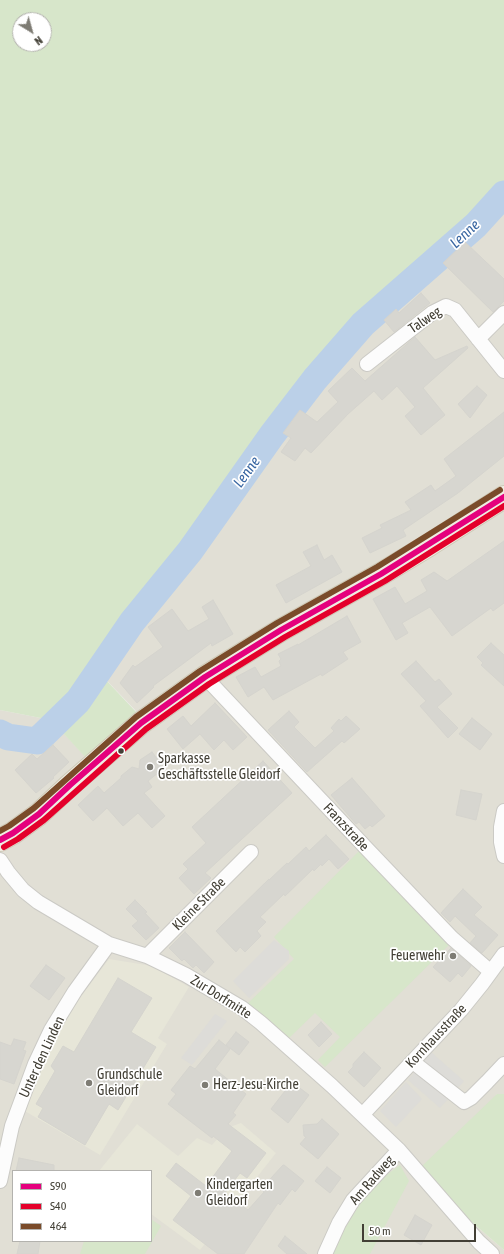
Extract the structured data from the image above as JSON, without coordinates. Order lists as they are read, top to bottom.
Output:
{
  "streets": {
    "street": [
      "Talweg",
      "Franzstraße",
      "Kleine Straße",
      "Zur Dorfmitte",
      "Kornhausstraße",
      "Unter den Linden",
      "Am Radweg"
    ]
  },
  "crossings": [
    ["Franzstraße", "Kornhausstraße"],
    ["Kleine Straße", "Zur Dorfmitte"],
    ["Zur Dorfmitte", "Kornhausstraße"],
    ["Zur Dorfmitte", "Unter den Linden"],
    ["Zur Dorfmitte", "Am Radweg"]
  ],
  "water": ["Lenne"],
  "places": [
    "Sparkasse Geschäftsstelle Gleidorf",
    "Feuerwehr",
    "Grundschule Gleidorf",
    "Herz-Jesu-Kirche",
    "Kindergarten Gleidorf"
  ],
  "lines": ["transit line 464", "transit line S90", "transit line S40"],
  "legend": ["S90", "S40", "464"],
  "scale_bar": "50 m",
  "north": "bottom right"
}
